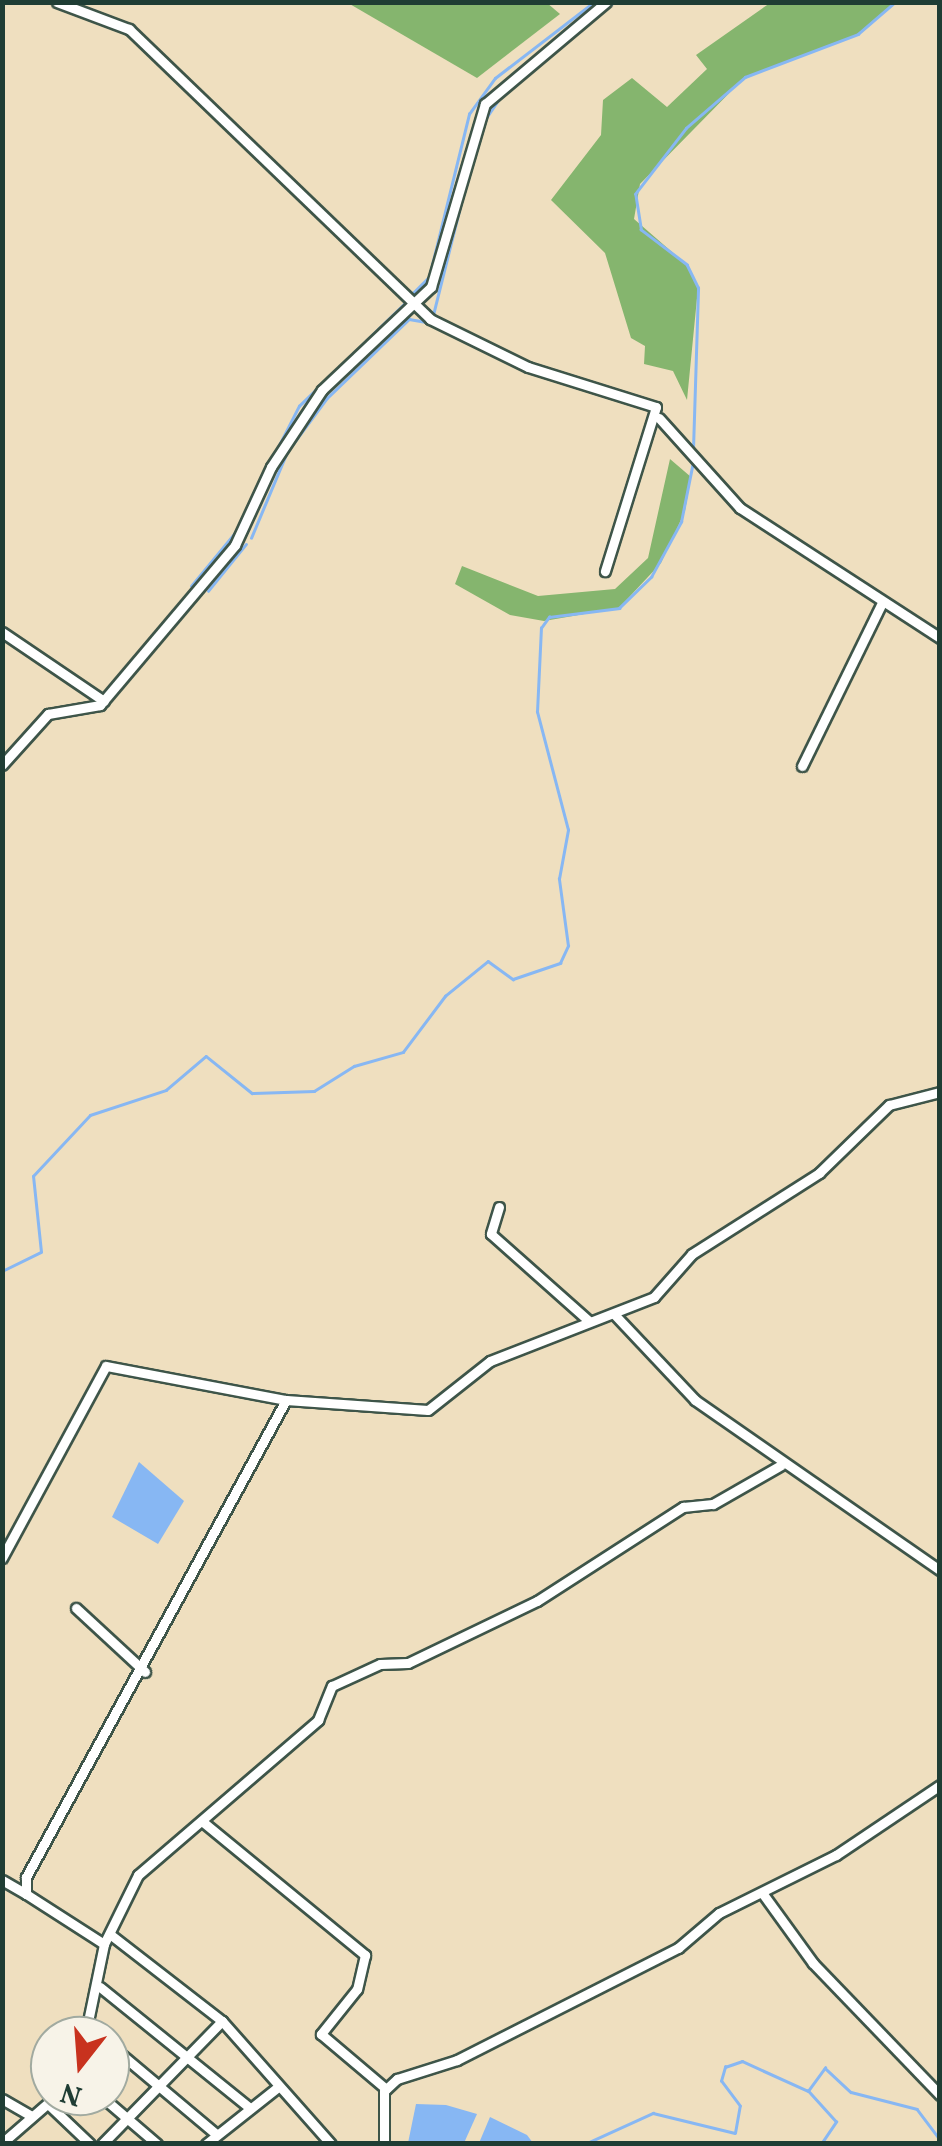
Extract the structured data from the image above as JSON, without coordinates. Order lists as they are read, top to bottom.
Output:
{
  "north": "bottom"
}
